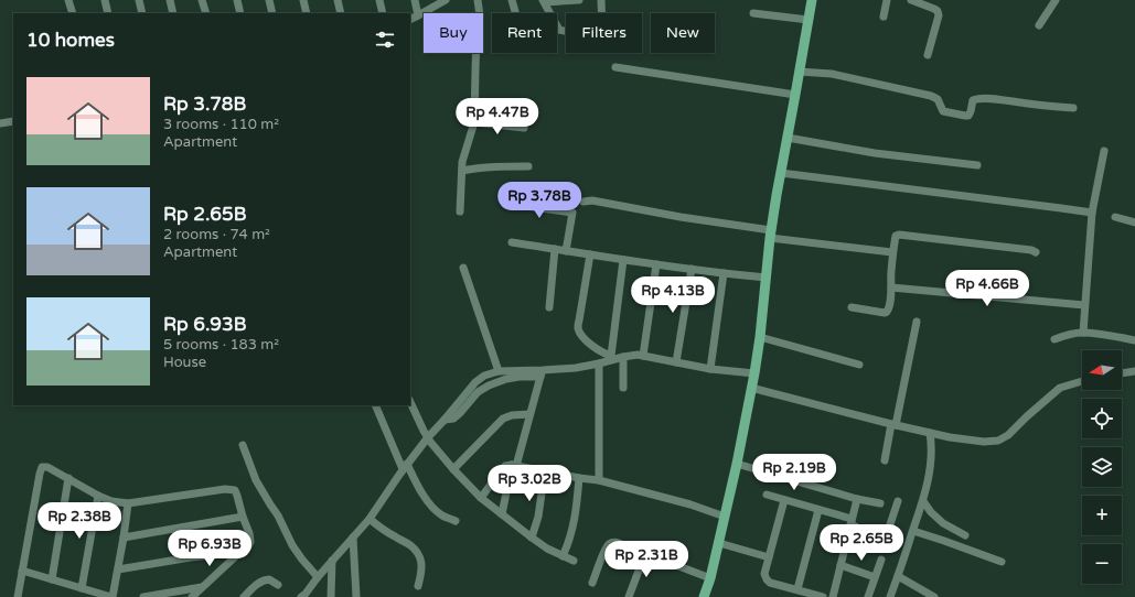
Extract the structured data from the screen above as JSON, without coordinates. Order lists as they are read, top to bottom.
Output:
{
  "north": "left",
  "page": {
    "chip": [
      "Buy",
      "Rent",
      "Filters",
      "New"
    ],
    "heading": "10 homes",
    "list": [
      {
        "name": "Rp 3.78B",
        "note": "3 rooms · 110 m² · Apartment"
      },
      {
        "name": "Rp 2.65B",
        "note": "2 rooms · 74 m² · Apartment"
      },
      {
        "name": "Rp 6.93B",
        "note": "5 rooms · 183 m² · House"
      }
    ],
    "price": [
      "Rp 4.47B",
      "Rp 3.78B",
      "Rp 4.66B",
      "Rp 4.13B",
      "Rp 2.19B",
      "Rp 3.02B",
      "Rp 2.38B",
      "Rp 2.65B",
      "Rp 6.93B",
      "Rp 2.31B"
    ],
    "map_buttons": ["+", "−"]
  }
}
